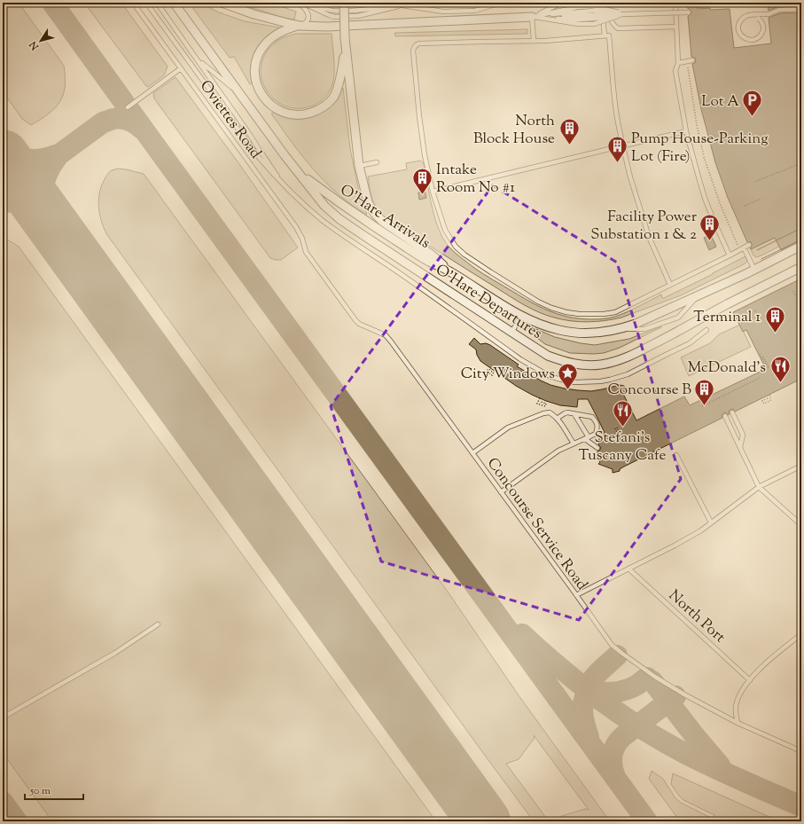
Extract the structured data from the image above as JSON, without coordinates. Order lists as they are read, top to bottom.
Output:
{
  "streets": {
    "street": ["O'Hare Arrivals", "O'Hare Departures"],
    "lane": ["Oviettes Road", "Concourse Service Road", "North Port"]
  },
  "crossings": [
    ["Oviettes Road", "Concourse Service Road"],
    ["O'Hare Arrivals", "O'Hare Departures"]
  ],
  "places": {
    "parking": ["Lot A"],
    "building": [
      "North Block House",
      "Pump House-Parking Lot (Fire)",
      "Intake Room No #1",
      "Facility Power Substation 1 & 2",
      "Terminal 1",
      "Concourse B"
    ],
    "restaurant": ["McDonald's", "Stefani's Tuscany Cafe"],
    "place": ["City Windows"]
  },
  "scale_bar": "50 m",
  "north": "bottom left"
}
